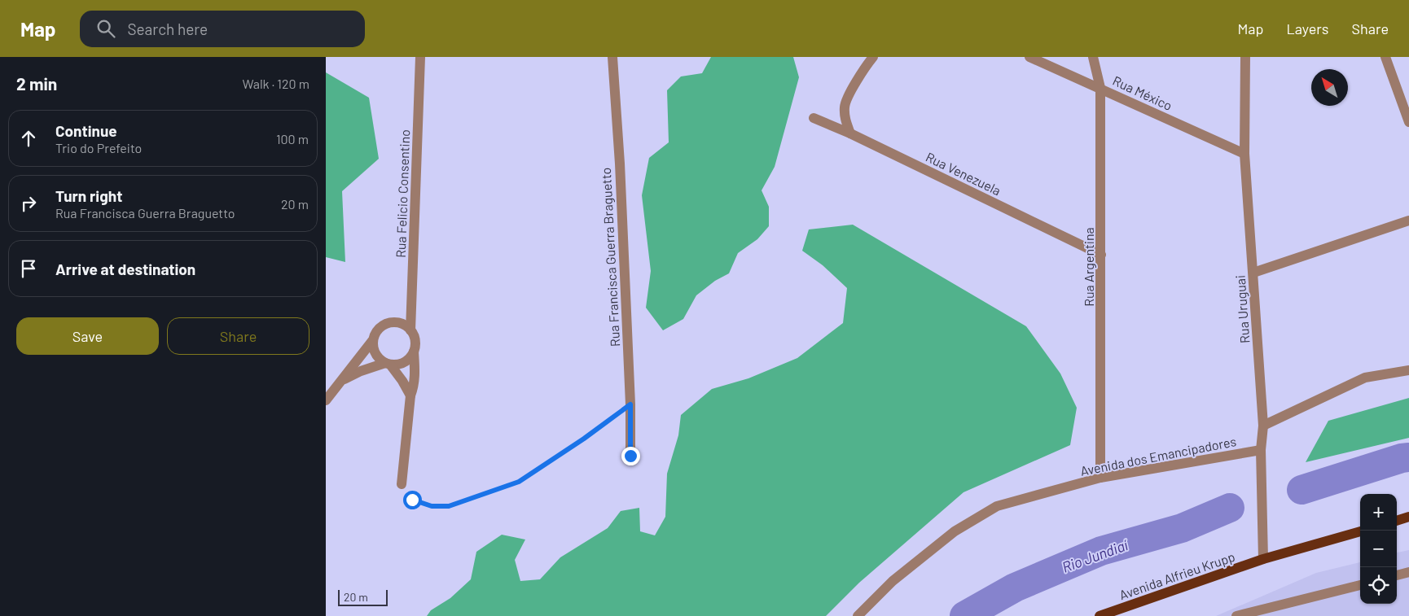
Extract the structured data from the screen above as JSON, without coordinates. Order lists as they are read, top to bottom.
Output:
{
  "streets": {
    "main road": ["Avenida Alfrieu Krupp"],
    "street": [
      "Rua México",
      "Rua Venezuela",
      "Rua Felicio Consentino",
      "Rua Francisca Guerra Braguetto",
      "Rua Argentina",
      "Rua Uruguai",
      "Avenida dos Emancipadores"
    ]
  },
  "crossings": [
    ["Rua México", "Rua Argentina"],
    ["Rua México", "Rua Uruguai"],
    ["Rua Venezuela", "Rua Argentina"],
    ["Rua Argentina", "Avenida dos Emancipadores"],
    ["Rua Uruguai", "Avenida dos Emancipadores"],
    ["Rua Uruguai", "Avenida Alfrieu Krupp"]
  ],
  "water": ["Rio Jundiaí"],
  "scale_bar": "20 m",
  "north": "top left",
  "page": {
    "header": "Map",
    "search": "Search here",
    "nav": ["Map", "Layers", "Share"],
    "heading": ["2 min", "Walk · 120 m"],
    "list": [
      ["Continue", "Trio do Prefeito", "100 m"],
      ["Turn right", "Rua Francisca Guerra Braguetto", "20 m"],
      "Arrive at destination"
    ],
    "buttons": ["Save", "Share"],
    "map_buttons": ["+", "−"],
    "scale": "20 m"
  }
}
